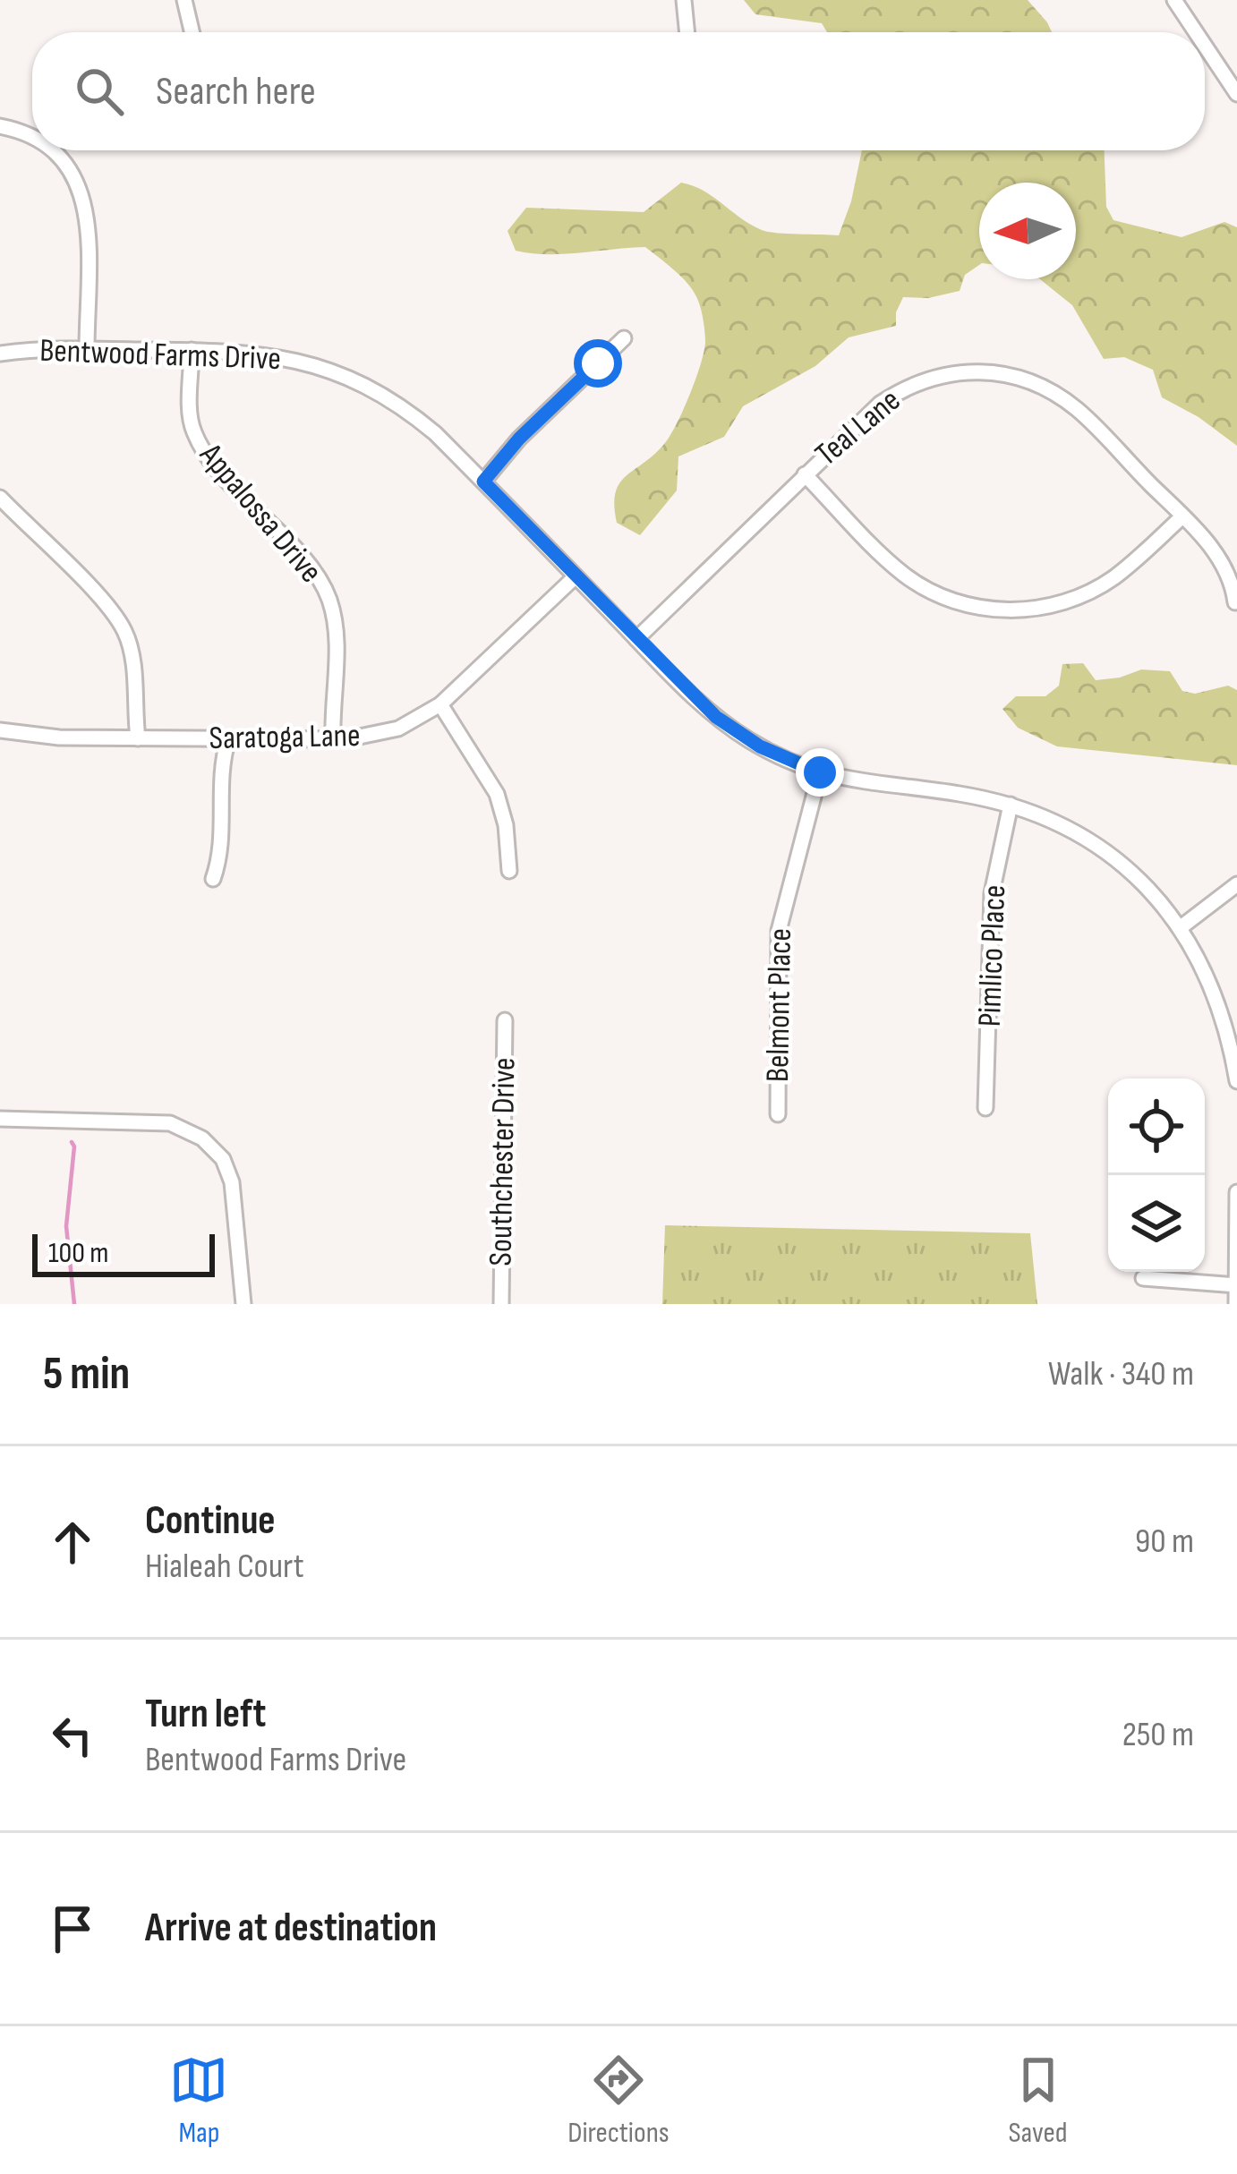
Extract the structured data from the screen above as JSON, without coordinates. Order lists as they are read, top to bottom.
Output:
{
  "streets": {
    "street": [
      "Bentwood Farms Drive",
      "Teal Lane",
      "Appalossa Drive",
      "Saratoga Lane",
      "Pimlico Place",
      "Belmont Place",
      "Southchester Drive"
    ]
  },
  "crossings": [
    ["Bentwood Farms Drive", "Teal Lane"],
    ["Bentwood Farms Drive", "Appalossa Drive"],
    ["Bentwood Farms Drive", "Saratoga Lane"],
    ["Bentwood Farms Drive", "Pimlico Place"],
    ["Bentwood Farms Drive", "Belmont Place"],
    ["Appalossa Drive", "Saratoga Lane"]
  ],
  "scale_bar": "100 m",
  "north": "left",
  "page": {
    "search": "Search here",
    "scale": "100 m",
    "heading": ["5 min", "Walk · 340 m"],
    "list": [
      ["Continue", "Hialeah Court", "90 m"],
      ["Turn left", "Bentwood Farms Drive", "250 m"],
      "Arrive at destination"
    ],
    "nav": ["Map", "Directions", "Saved"]
  }
}
